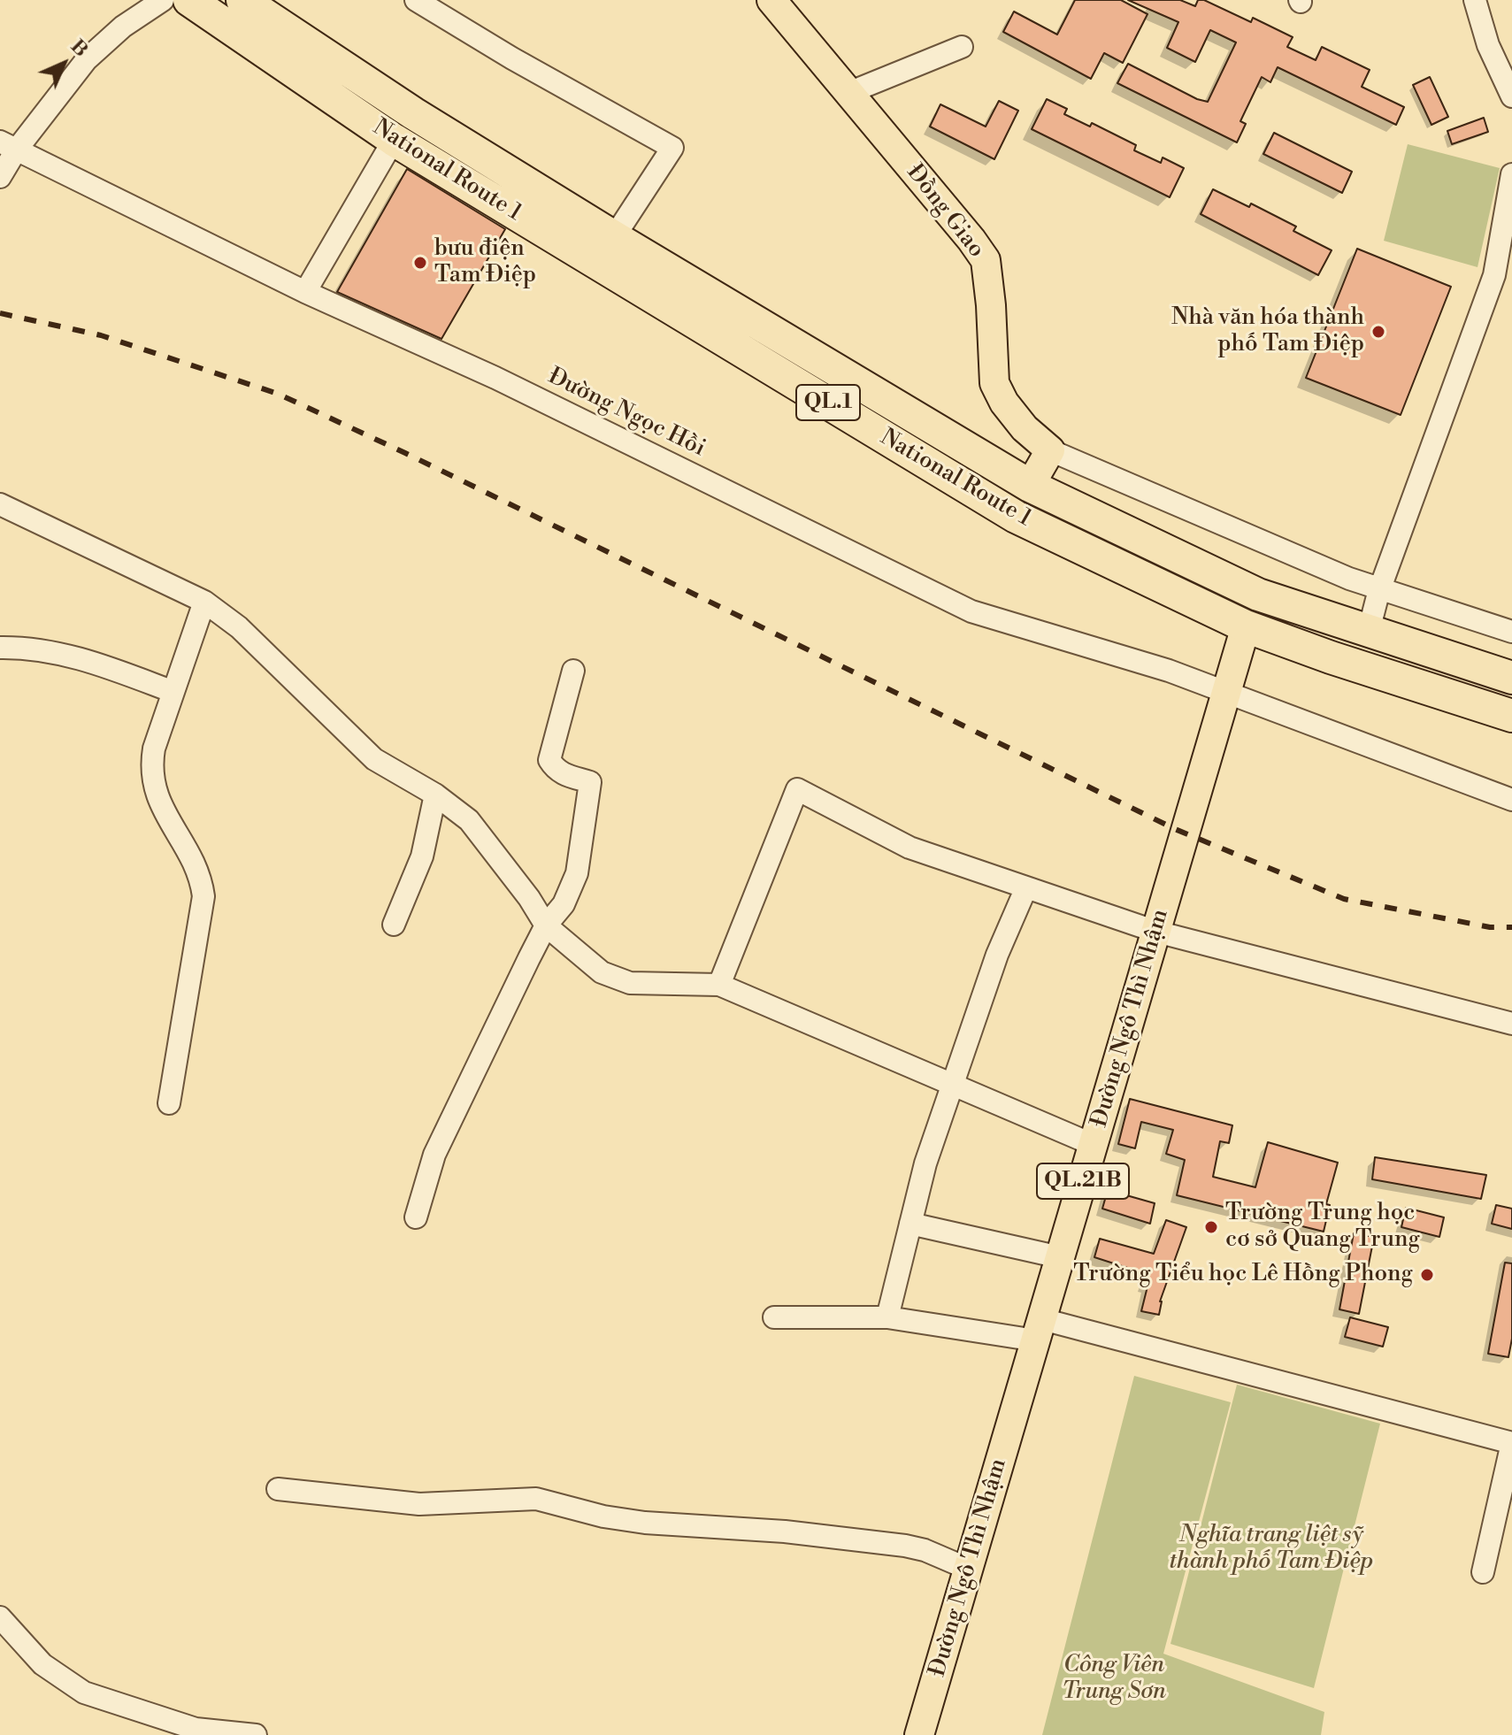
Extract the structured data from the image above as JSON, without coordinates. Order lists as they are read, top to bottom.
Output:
{
  "streets": {
    "highway": ["National Route 1", "QL.1"],
    "main road": ["Đồng Giao", "Đường Ngô Thì Nhậm", "QL.21B"],
    "street": ["Đường Ngọc Hồi"]
  },
  "crossings": [
    ["National Route 1", "Đường Ngô Thì Nhậm"],
    ["Đường Ngọc Hồi", "Đường Ngô Thì Nhậm"]
  ],
  "parks": ["Nghĩa trang liệt sỹ thành phố Tam Điệp", "Công Viên Trung Sơn"],
  "places": [
    "bưu điện Tam Điệp",
    "Nhà văn hóa thành phố Tam Điệp",
    "Trường Trung học cơ sở Quang Trung",
    "Trường Tiểu học Lê Hồng Phong"
  ],
  "north": "top right"
}
